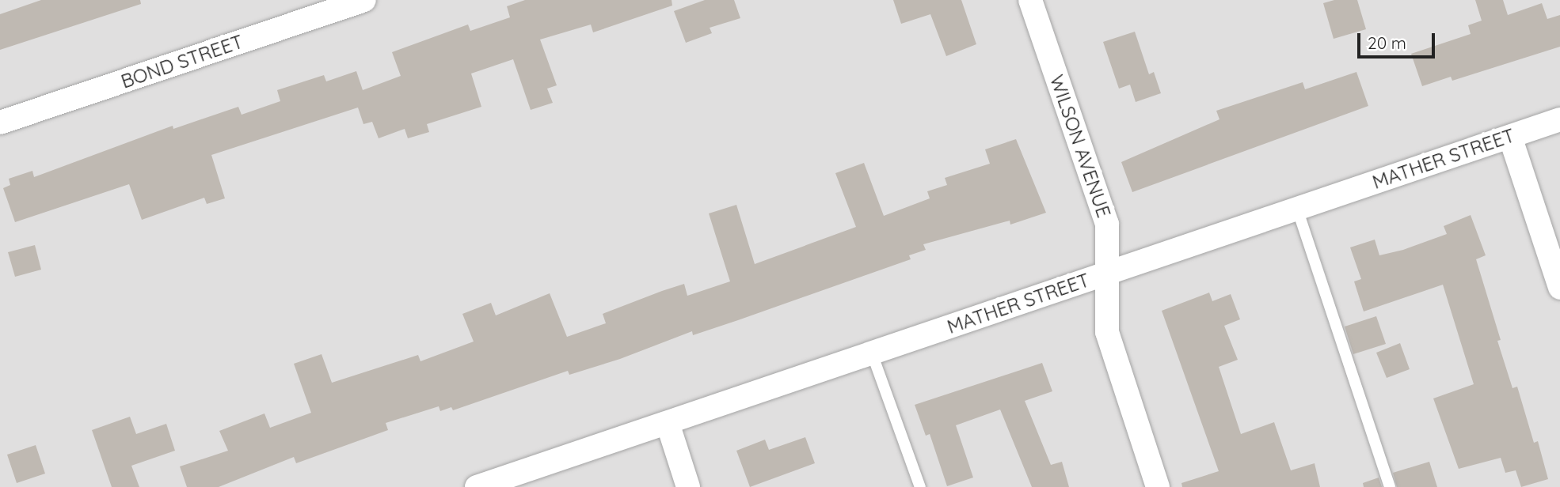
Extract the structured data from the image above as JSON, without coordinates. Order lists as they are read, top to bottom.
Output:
{
  "streets": {
    "street": ["BOND STREET", "WILSON AVENUE", "MATHER STREET"]
  },
  "crossings": [
    ["WILSON AVENUE", "MATHER STREET"]
  ],
  "scale_bar": "20 m"
}
